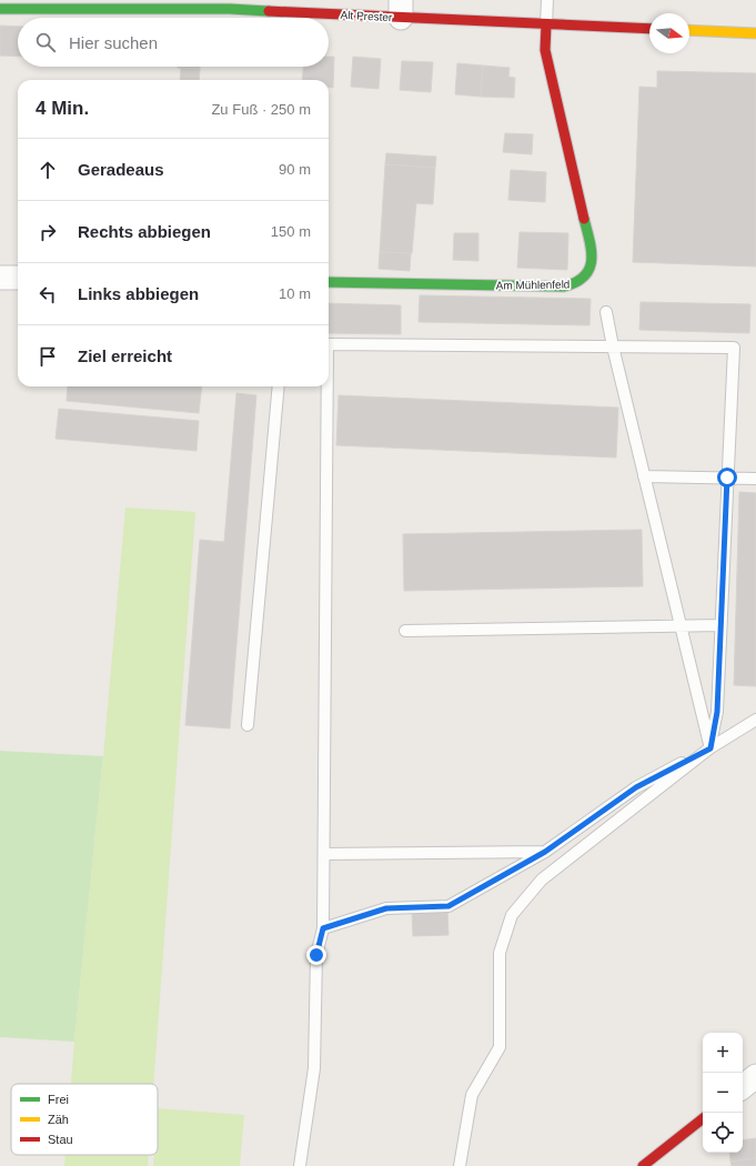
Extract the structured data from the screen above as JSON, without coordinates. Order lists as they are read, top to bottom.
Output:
{
  "streets": {
    "main road": ["Alt Prester", "Am Mühlenfeld"]
  },
  "crossings": [
    ["Alt Prester", "Am Mühlenfeld"]
  ],
  "legend": ["Frei", "Zäh", "Stau"],
  "north": "right",
  "page": {
    "search": "Hier suchen",
    "heading": ["4 Min.", "Zu Fuß · 250 m"],
    "list": [
      ["Geradeaus", "90 m"],
      ["Rechts abbiegen", "150 m"],
      ["Links abbiegen", "10 m"],
      "Ziel erreicht"
    ],
    "map_buttons": ["+", "−"]
  }
}
